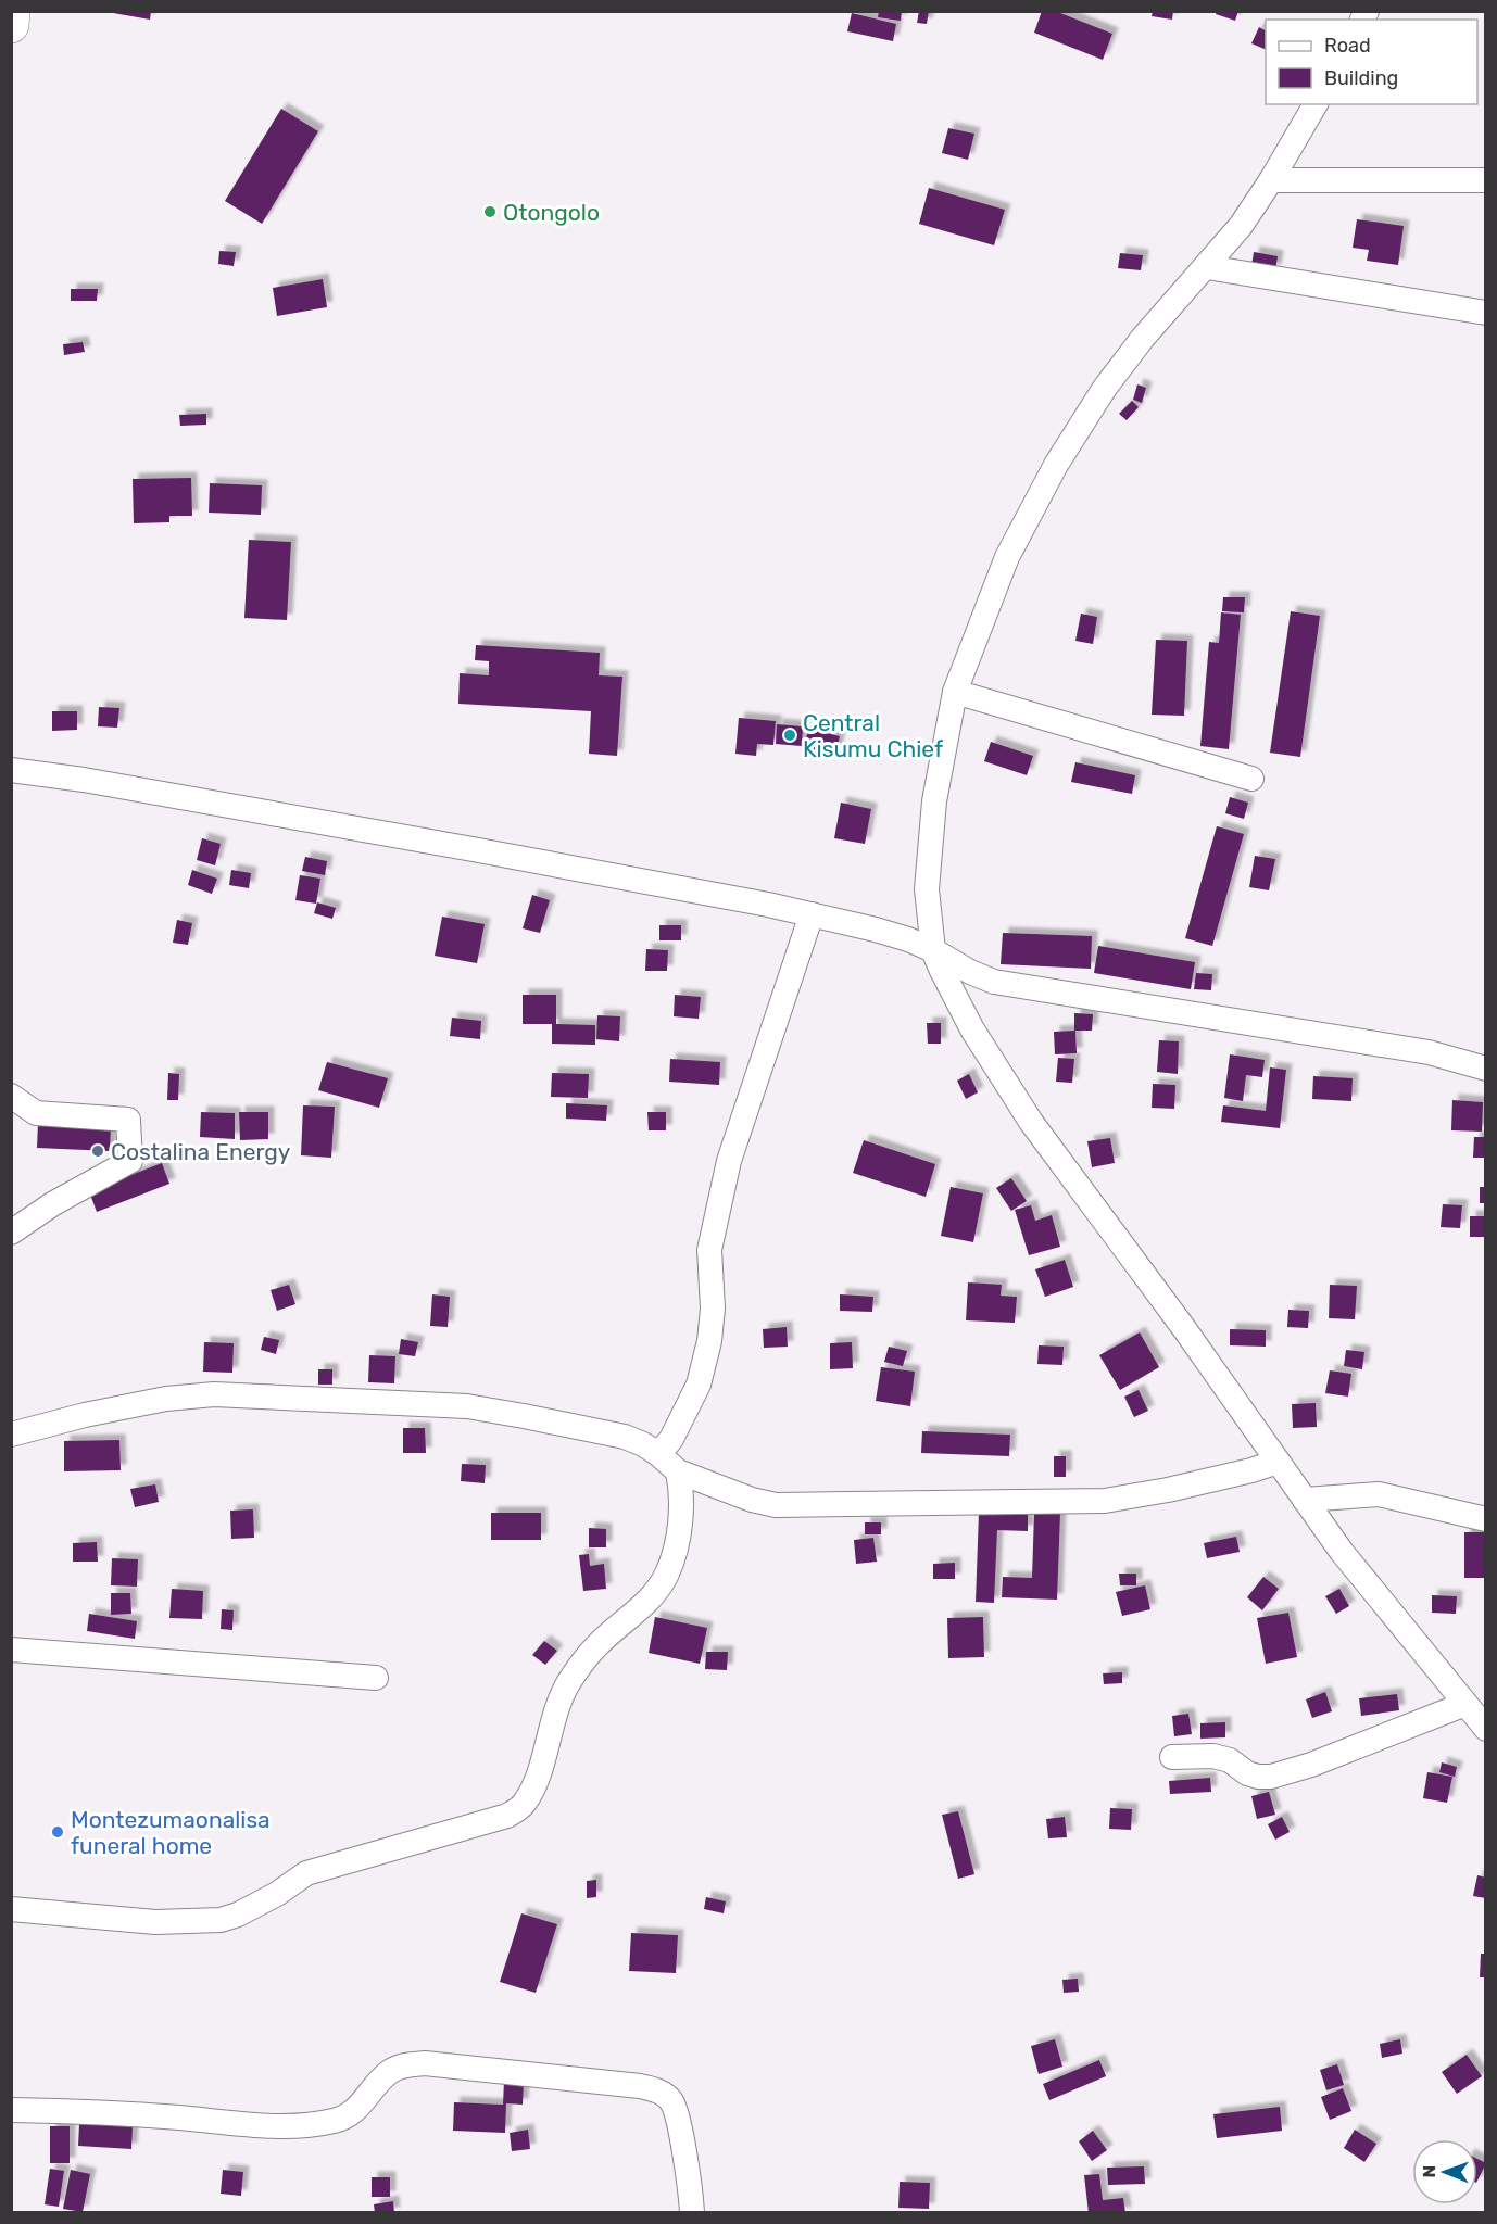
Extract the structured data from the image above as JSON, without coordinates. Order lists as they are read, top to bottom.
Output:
{
  "places": [
    "Otongolo",
    "Central Kisumu Chief",
    "Costalina Energy",
    "Montezumaonalisa funeral home"
  ],
  "legend": ["Road", "Building"],
  "north": "left"
}
